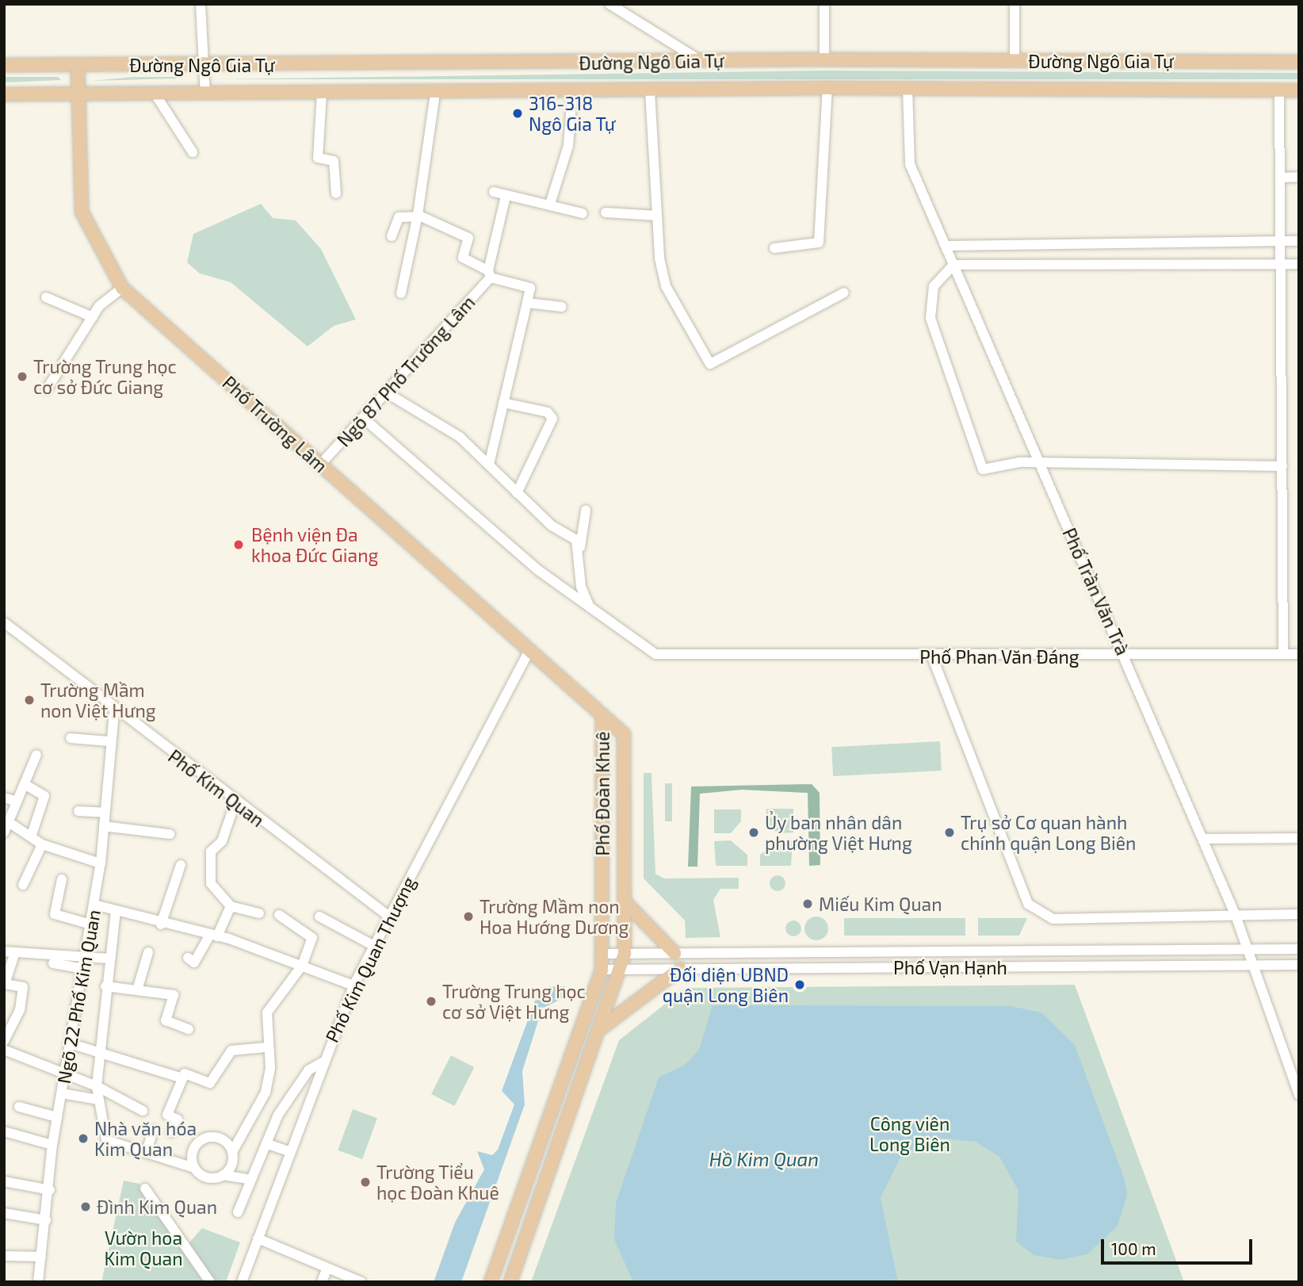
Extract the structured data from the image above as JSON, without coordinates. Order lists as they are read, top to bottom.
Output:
{
  "streets": {
    "main road": ["Đường Ngô Gia Tự", "Phố Trường Lâm", "Phố Đoàn Khuê"],
    "street": [
      "Ngõ 87 Phố Trường Lâm",
      "Phố Trần Văn Trà",
      "Phố Phan Văn Đáng",
      "Phố Kim Quan",
      "Phố Kim Quan Thượng",
      "Phố Vạn Hạnh",
      "Ngõ 22 Phố Kim Quan"
    ]
  },
  "crossings": [
    ["Đường Ngô Gia Tự", "Phố Trường Lâm"],
    ["Đường Ngô Gia Tự", "Phố Trần Văn Trà"],
    ["Ngõ 87 Phố Trường Lâm", "Phố Trường Lâm"],
    ["Ngõ 87 Phố Trường Lâm", "Phố Phan Văn Đáng"],
    ["Phố Trường Lâm", "Phố Đoàn Khuê"],
    ["Phố Trường Lâm", "Phố Kim Quan Thượng"],
    ["Phố Trần Văn Trà", "Phố Phan Văn Đáng"],
    ["Phố Trần Văn Trà", "Phố Vạn Hạnh"],
    ["Phố Kim Quan", "Phố Kim Quan Thượng"],
    ["Phố Kim Quan", "Ngõ 22 Phố Kim Quan"],
    ["Phố Đoàn Khuê", "Phố Vạn Hạnh"]
  ],
  "water": ["Hồ Kim Quan"],
  "parks": ["Công viên Long Biên", "Vườn hoa Kim Quan"],
  "places": [
    "316-318 Ngô Gia Tự",
    "Trường Trung học cơ sở Đức Giang",
    "Bệnh viện Đa khoa Đức Giang",
    "Trường Mầm non Việt Hưng",
    "Ủy ban nhân dân phường Việt Hưng",
    "Trụ sở Cơ quan hành chính quận Long Biên",
    "Miếu Kim Quan",
    "Trường Mầm non Hoa Hướng Dương",
    "Đối diện UBND quận Long Biên",
    "Trường Trung học cơ sở Việt Hưng",
    "Nhà văn hóa Kim Quan",
    "Trường Tiểu học Đoàn Khuê",
    "Đình Kim Quan"
  ],
  "scale_bar": "100 m"
}
